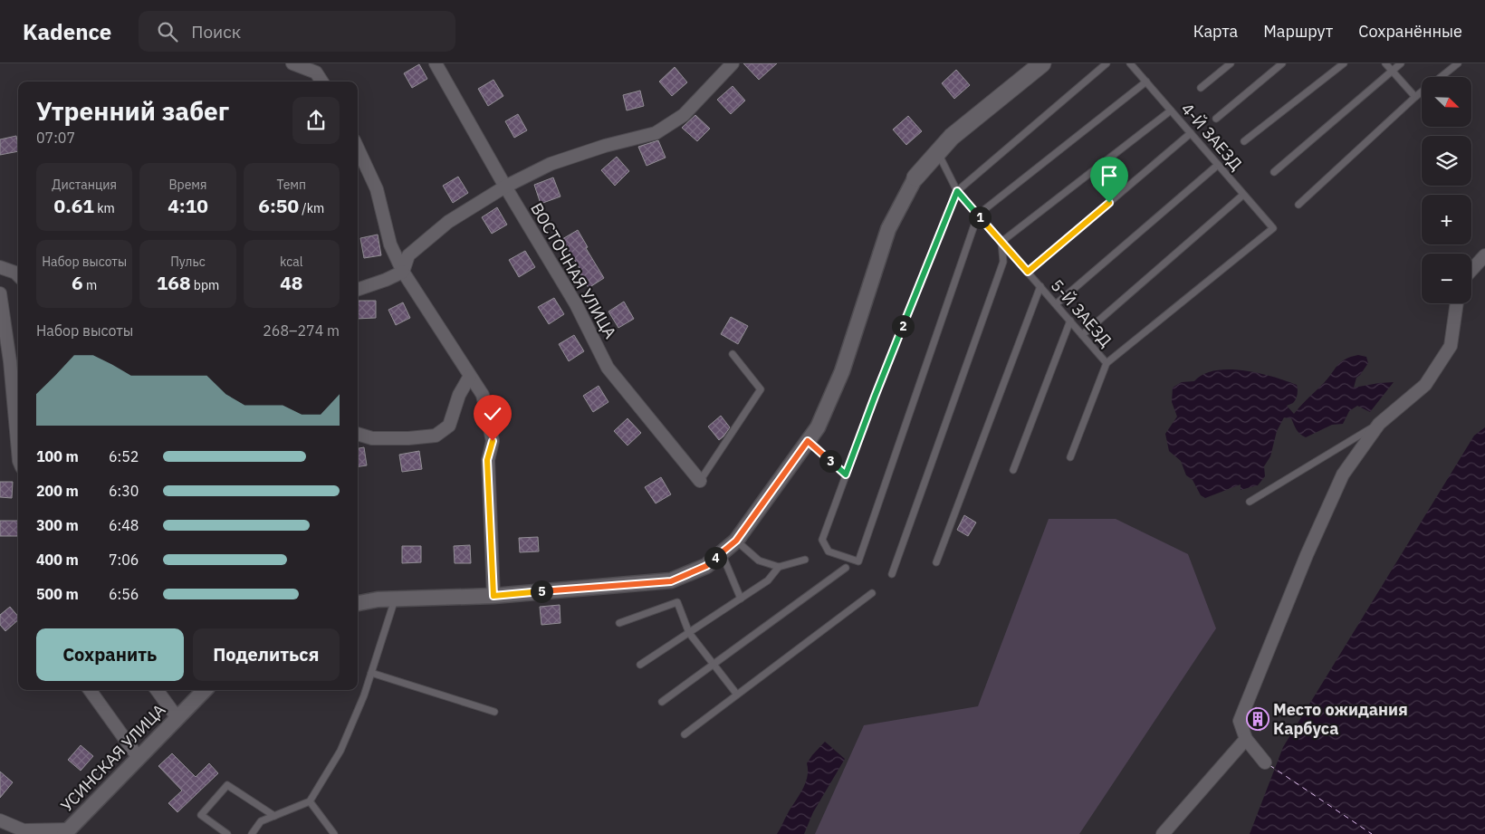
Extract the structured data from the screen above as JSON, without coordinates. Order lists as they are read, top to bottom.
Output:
{
  "streets": {
    "street": ["ВОСТОЧНАЯ УЛИЦА", "УСИНСКАЯ УЛИЦА"],
    "lane": ["4-Й ЗАЕЗД", "5-Й ЗАЕЗД"]
  },
  "crossings": [
    ["4-Й ЗАЕЗД", "5-Й ЗАЕЗД"]
  ],
  "places": {
    "building": ["Место ожидания Карбуса"]
  },
  "north": "bottom right",
  "page": {
    "header": "Kadence",
    "search": "Поиск",
    "nav": ["Карта", "Маршрут", "Сохранённые"],
    "map_buttons": ["+", "−"],
    "heading": ["Утренний забег", "07:07"],
    "stats": [
      ["Дистанция", "0.61 km"],
      ["Время", "4:10"],
      ["Темп", "6:50 /km"],
      ["Набор высоты", "6 m"],
      ["Пульс", "168 bpm"],
      ["kcal", "48"]
    ],
    "pins": [
      "1",
      "2",
      "3",
      "4",
      "5"
    ],
    "chart": ["Набор высоты", "268–274 m"],
    "list": [
      {
        "name": "100 m",
        "note": "6:52"
      },
      {
        "name": "200 m",
        "note": "6:30"
      },
      {
        "name": "300 m",
        "note": "6:48"
      },
      {
        "name": "400 m",
        "note": "7:06"
      },
      {
        "name": "500 m",
        "note": "6:56"
      }
    ],
    "buttons": ["Сохранить", "Поделиться"]
  }
}
